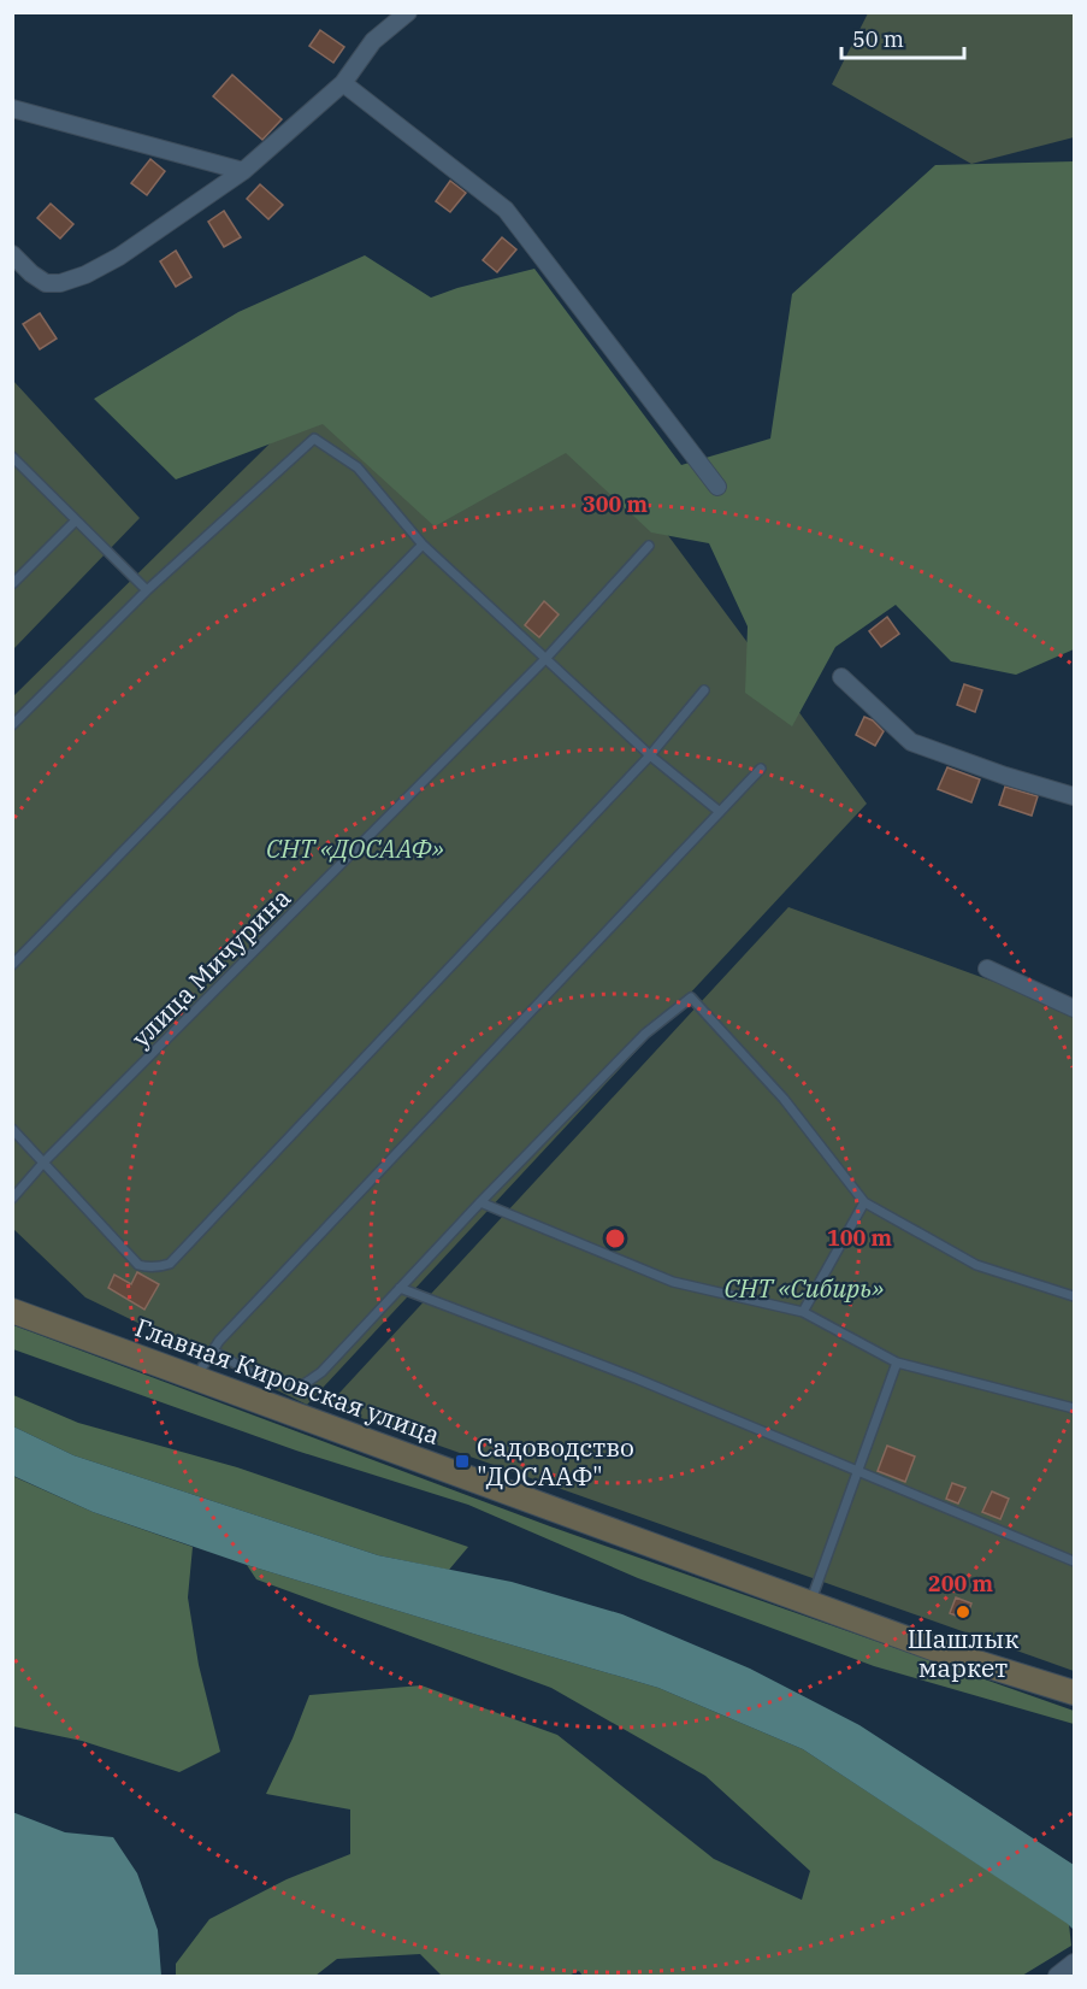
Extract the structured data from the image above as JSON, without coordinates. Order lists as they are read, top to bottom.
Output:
{
  "streets": {
    "main road": ["Главная Кировская улица"],
    "lane": ["улица Мичурина"]
  },
  "parks": ["СНТ «ДОСААФ»", "СНТ «Сибирь»"],
  "places": {
    "transit": ["Садоводство \"ДОСААФ\""],
    "other": ["Шашлык маркет"]
  },
  "scale_bar": "50 m",
  "rings": ["300 m", "100 m", "200 m"]
}
